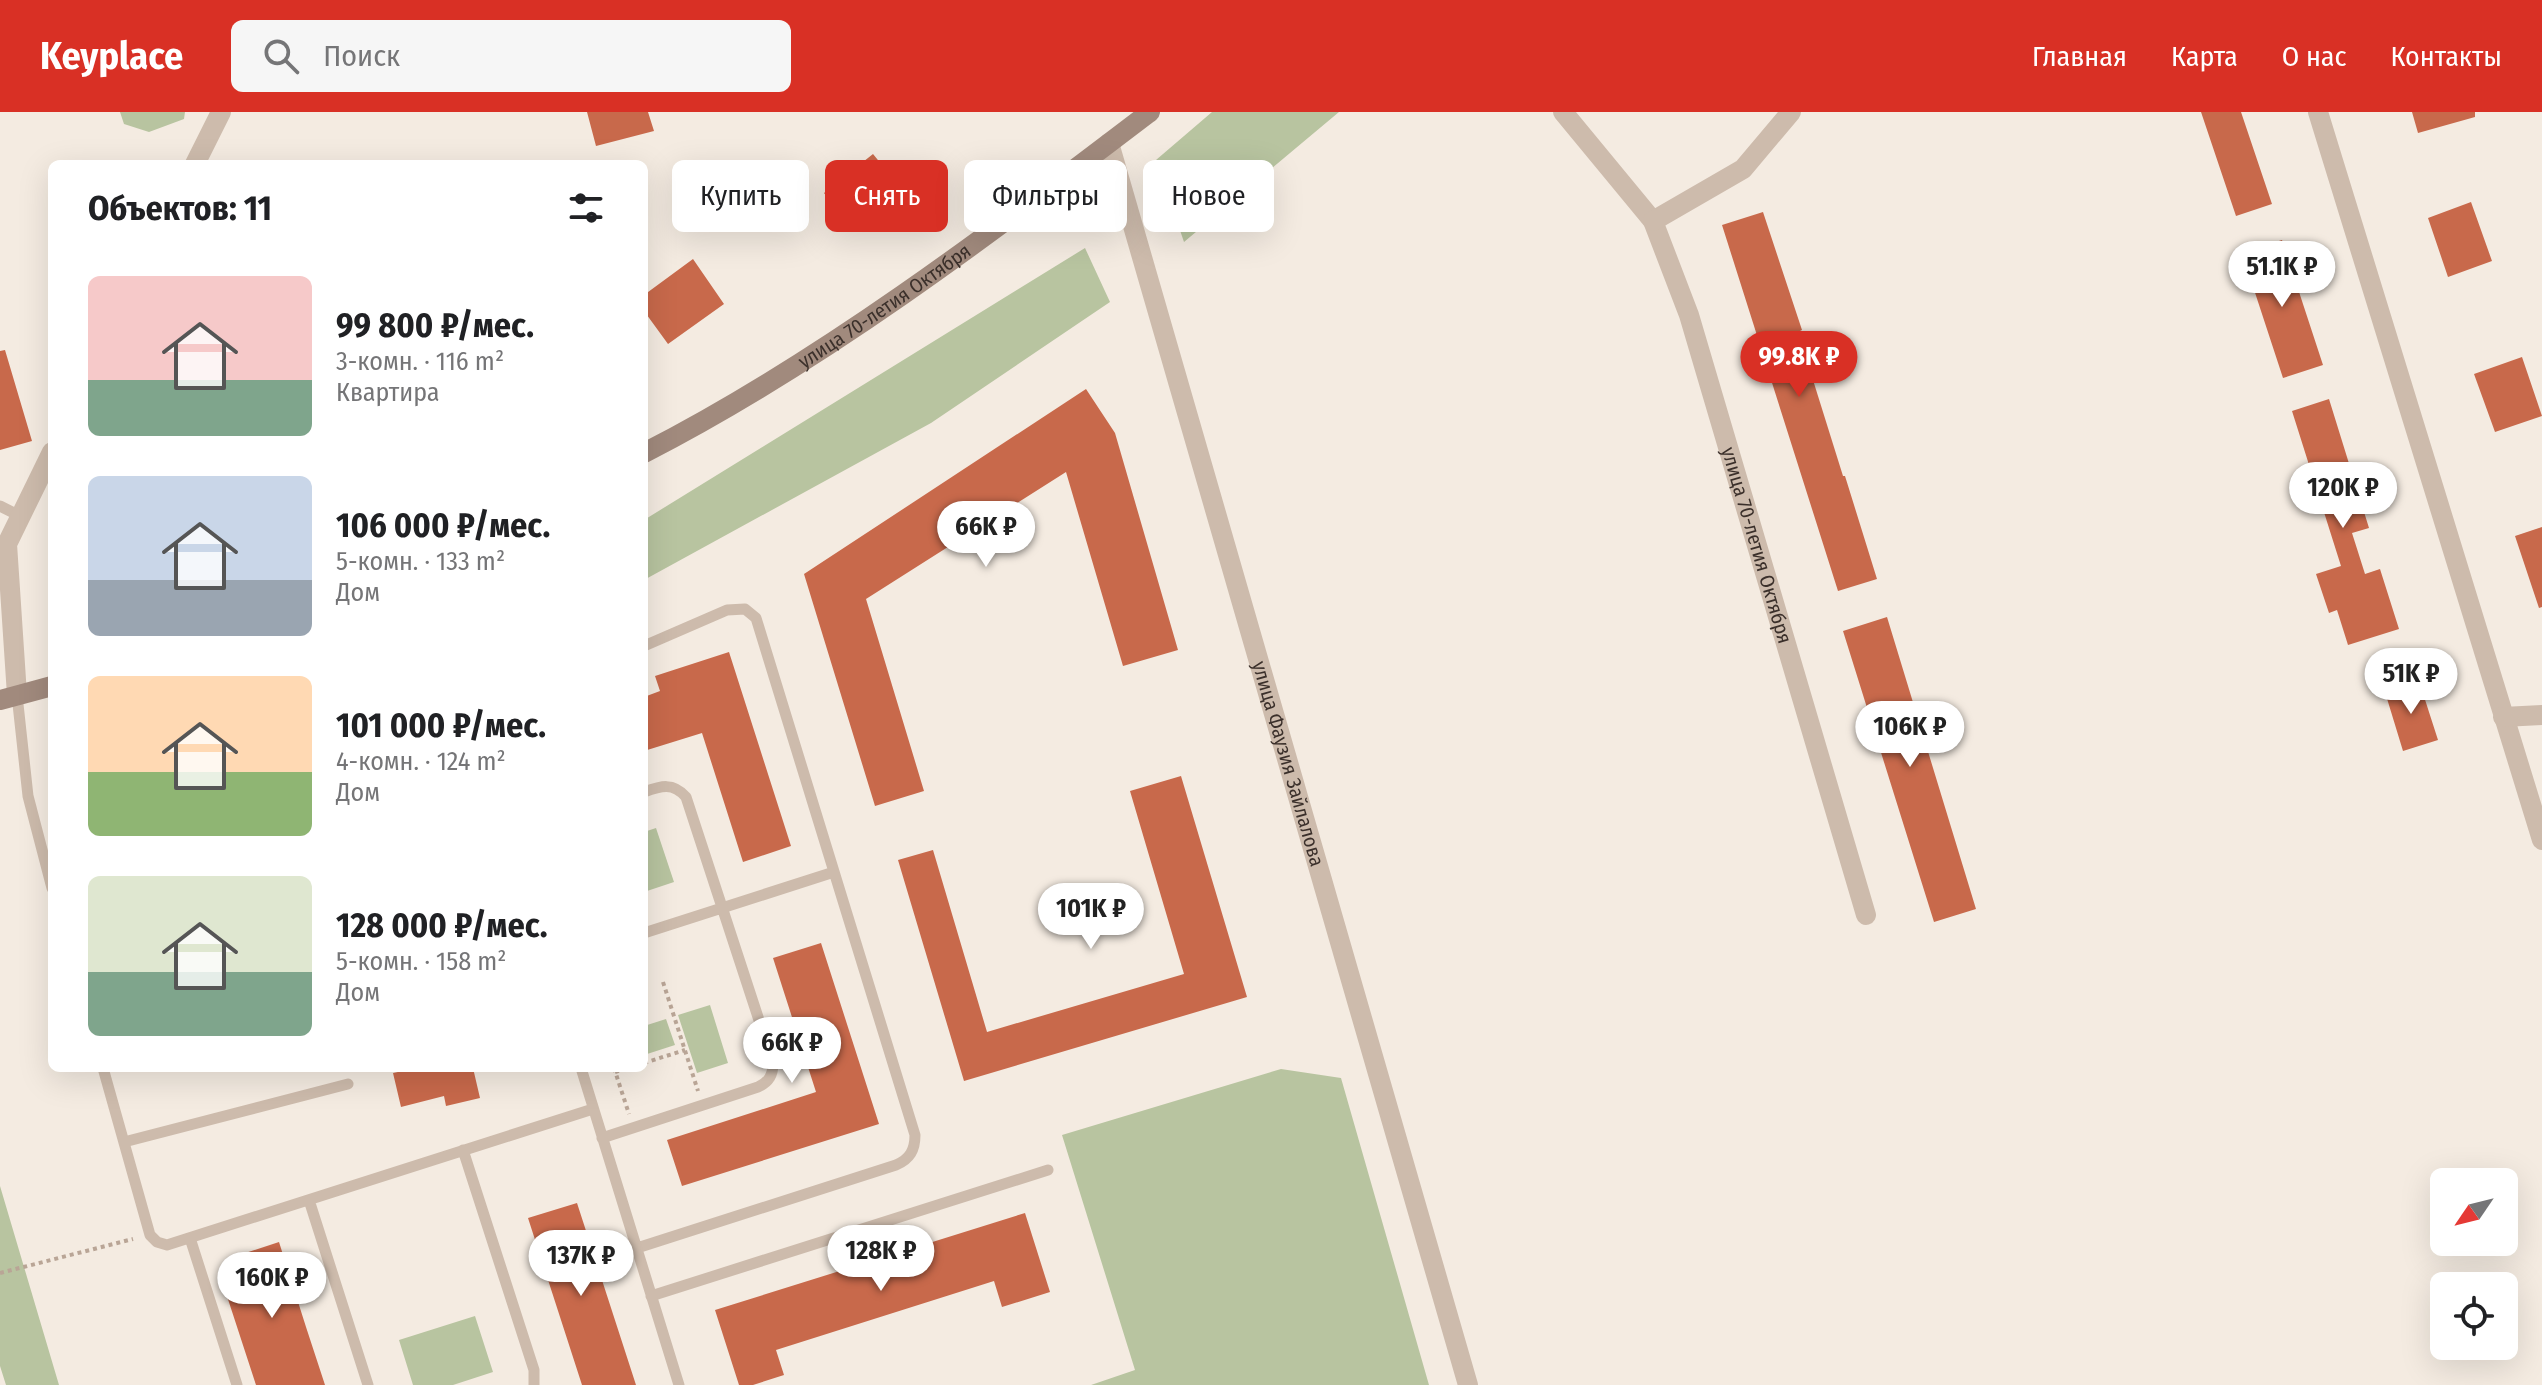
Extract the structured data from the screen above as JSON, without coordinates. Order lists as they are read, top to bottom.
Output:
{
  "streets": {
    "main road": ["улица 70-летия Октября"],
    "street": ["улица Фаузия Зайлалова"]
  },
  "crossings": [
    ["улица 70-летия Октября", "улица Фаузия Зайлалова"]
  ],
  "north": "bottom left",
  "page": {
    "header": "Keyplace",
    "search": "Поиск",
    "nav": [
      "Главная",
      "Карта",
      "О нас",
      "Контакты"
    ],
    "chip": [
      "Купить",
      "Снять",
      "Фильтры",
      "Новое"
    ],
    "heading": "Объектов: 11",
    "price": [
      "51.1K ₽",
      "99.8K ₽",
      "120K ₽",
      "66K ₽",
      "51K ₽",
      "106K ₽",
      "101K ₽",
      "66K ₽",
      "128K ₽",
      "137K ₽",
      "160K ₽"
    ],
    "list": [
      {
        "name": "99 800 ₽/мес.",
        "note": "3-комн. · 116 m² · Квартира"
      },
      {
        "name": "106 000 ₽/мес.",
        "note": "5-комн. · 133 m² · Дом"
      },
      {
        "name": "101 000 ₽/мес.",
        "note": "4-комн. · 124 m² · Дом"
      },
      {
        "name": "128 000 ₽/мес.",
        "note": "5-комн. · 158 m² · Дом"
      }
    ]
  }
}
